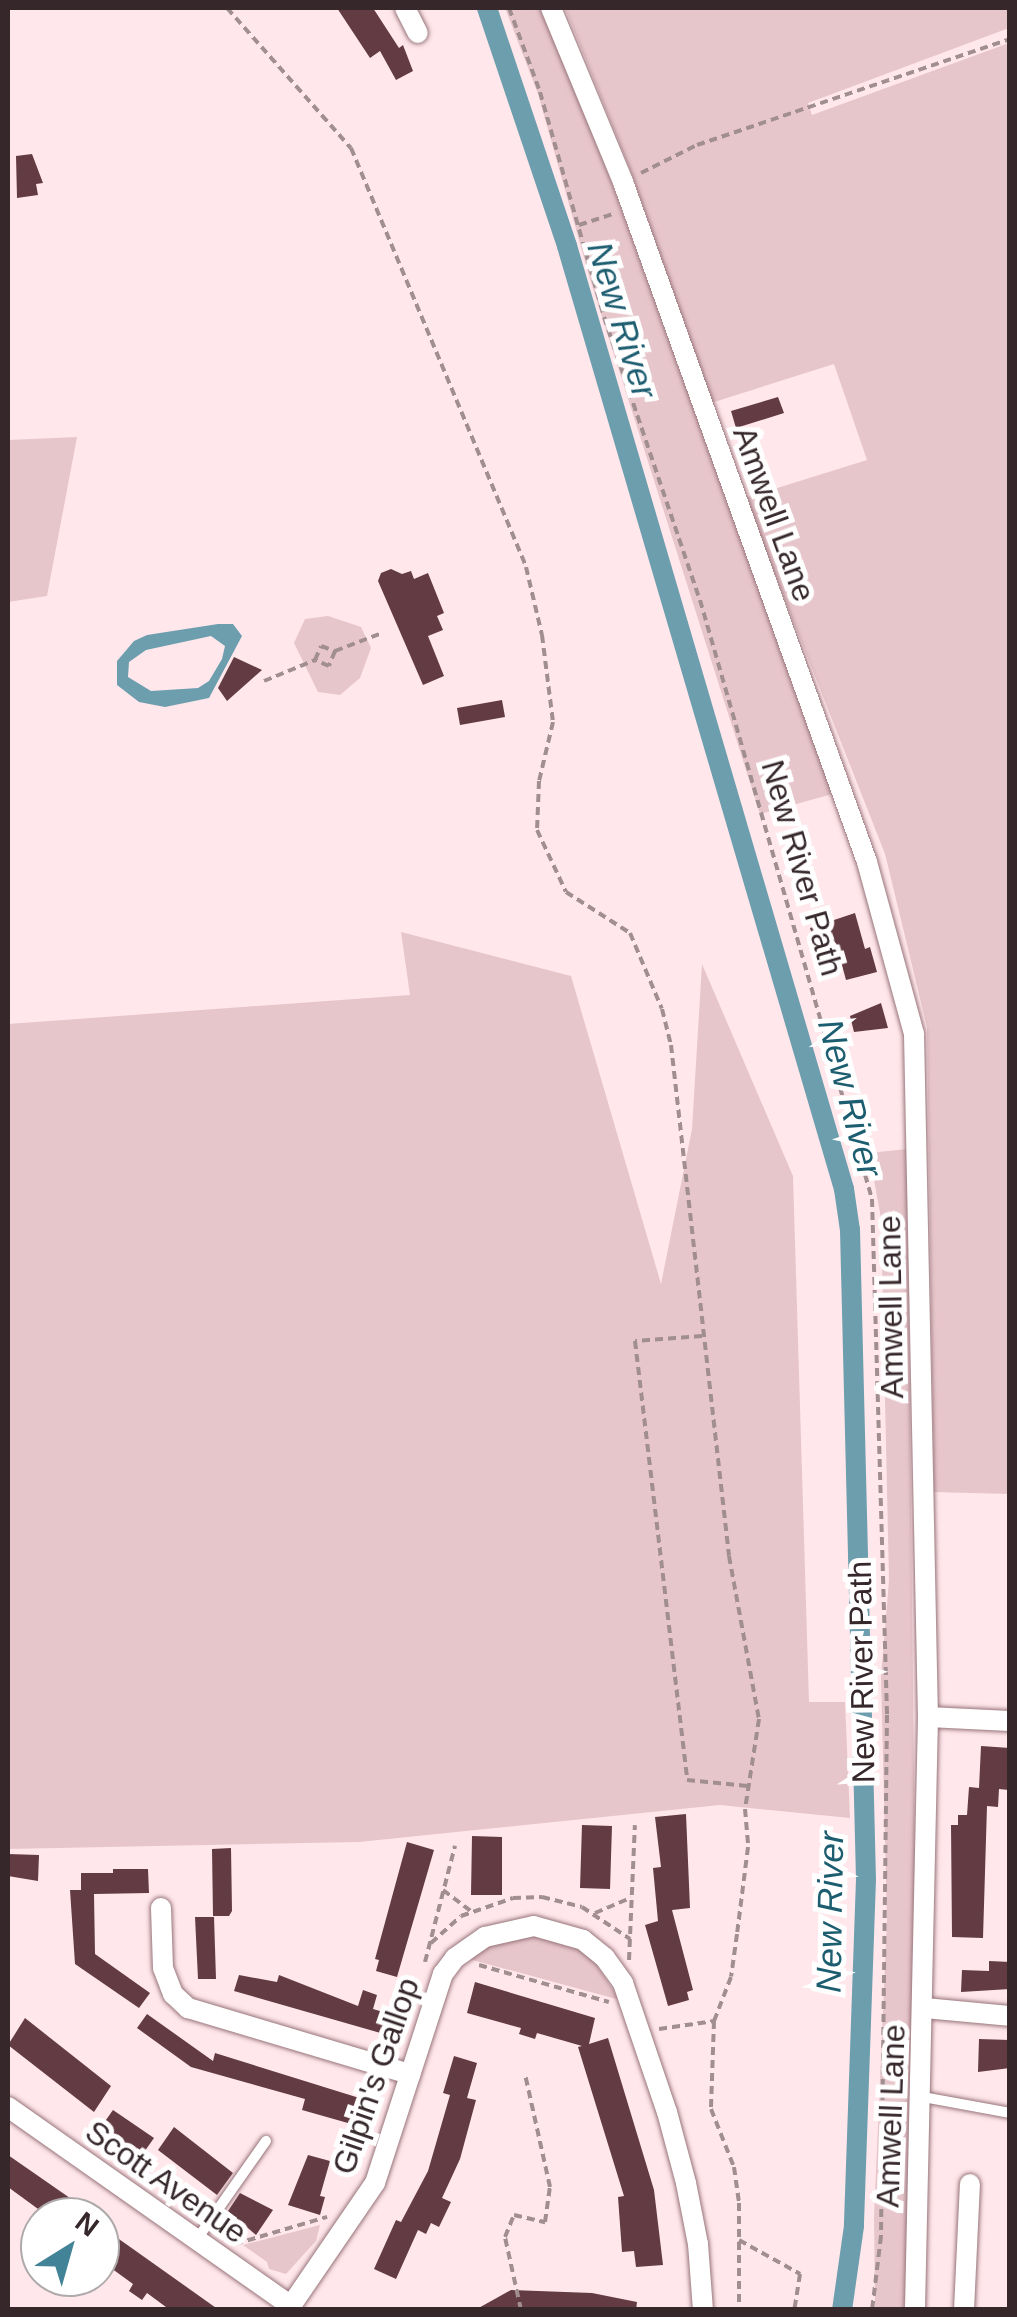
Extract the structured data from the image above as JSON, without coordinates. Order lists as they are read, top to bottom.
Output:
{
  "streets": {
    "street": ["Amwell Lane", "Gilpin's Gallop", "Scott Avenue"],
    "path": ["New River Path"]
  },
  "crossings": [
    ["Gilpin's Gallop", "Scott Avenue"]
  ],
  "water": ["New River"],
  "north": "top right"
}
